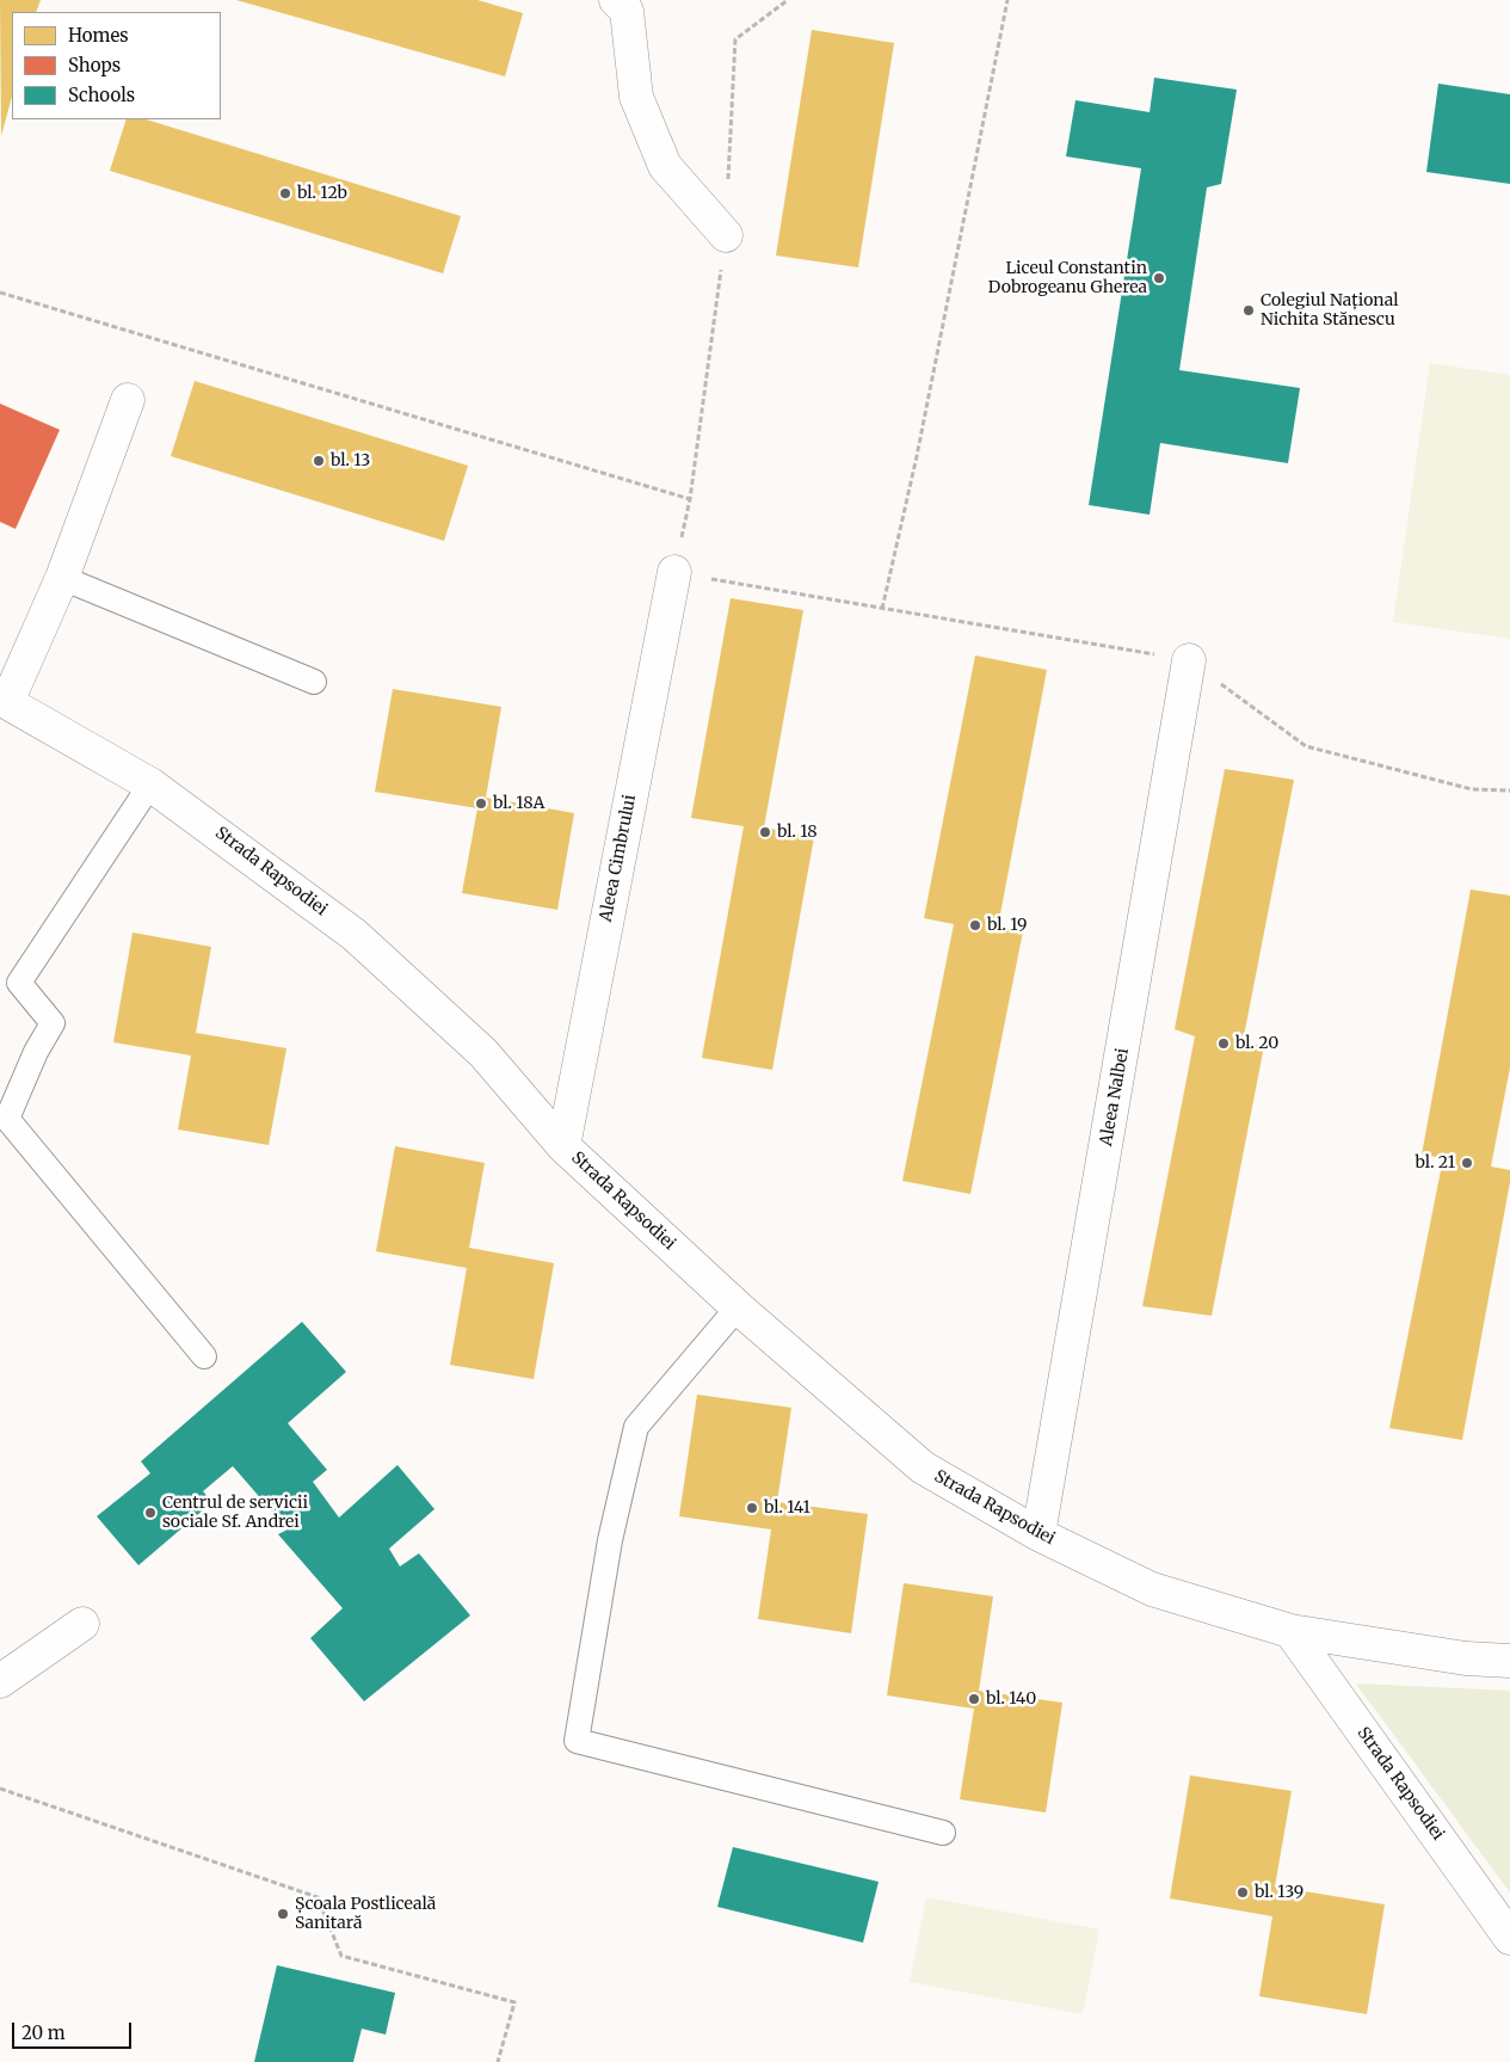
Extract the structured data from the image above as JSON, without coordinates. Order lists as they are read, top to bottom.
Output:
{
  "streets": {
    "street": ["Aleea Cimbrului", "Strada Rapsodiei", "Aleea Nalbei"]
  },
  "crossings": [
    ["Aleea Cimbrului", "Strada Rapsodiei"],
    ["Strada Rapsodiei", "Aleea Nalbei"]
  ],
  "places": [
    "bl. 12b",
    "Liceul Constantin Dobrogeanu Gherea",
    "Colegiul Național Nichita Stănescu",
    "bl. 13",
    "bl. 18A",
    "bl. 18",
    "bl. 19",
    "bl. 20",
    "bl. 21",
    "bl. 141",
    "Centrul de servicii sociale Sf. Andrei",
    "bl. 140",
    "bl. 139",
    "Școala Postliceală Sanitară"
  ],
  "legend": ["Homes", "Shops", "Schools"],
  "scale_bar": "20 m"
}
